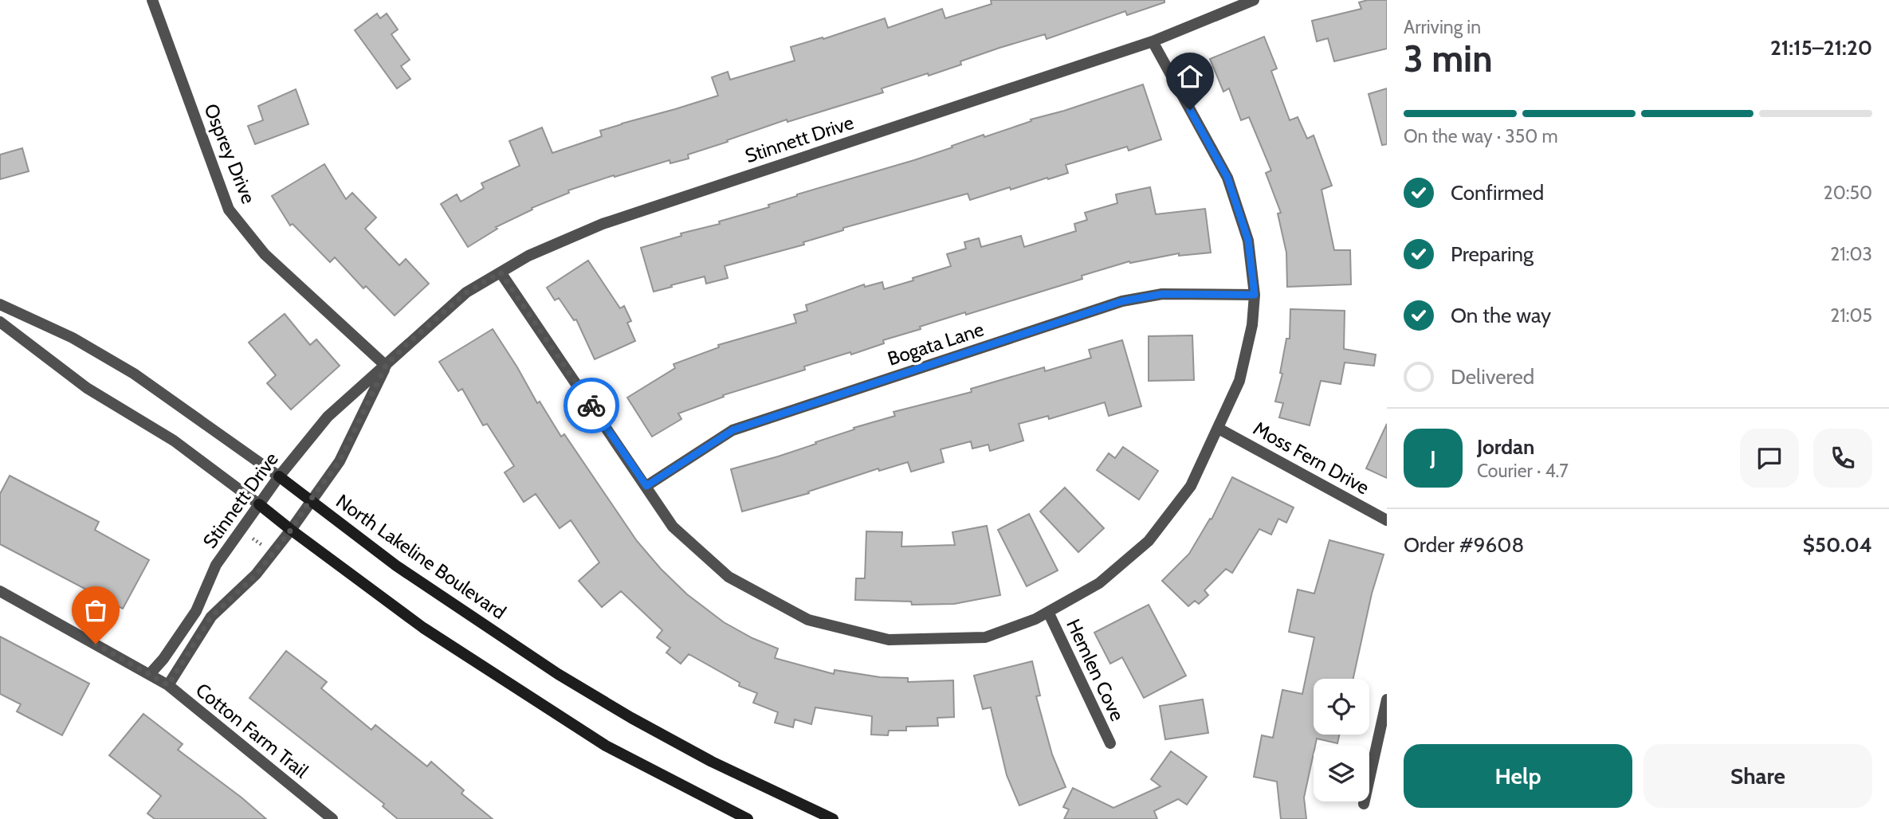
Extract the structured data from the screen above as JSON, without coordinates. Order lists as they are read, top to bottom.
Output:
{
  "streets": {
    "main road": ["North Lakeline Boulevard"],
    "street": [
      "Stinnett Drive",
      "Osprey Drive",
      "Bogata Lane",
      "Moss Fern Drive",
      "Hemlen Cove",
      "Cotton Farm Trail"
    ]
  },
  "crossings": [
    ["Stinnett Drive", "Osprey Drive"],
    ["Stinnett Drive", "North Lakeline Boulevard"],
    ["Stinnett Drive", "Cotton Farm Trail"]
  ],
  "page": {
    "heading": ["3 min", "Arriving in", "21:15–21:20"],
    "panel": [
      "Jordan",
      "Courier · 4.7",
      "Order #9608",
      "$50.04"
    ],
    "bar": "On the way · 350 m",
    "list": [
      ["Confirmed", "20:50"],
      ["Preparing", "21:03"],
      ["On the way", "21:05"],
      "Delivered"
    ],
    "round": "J",
    "buttons": ["Help", "Share"]
  }
}
